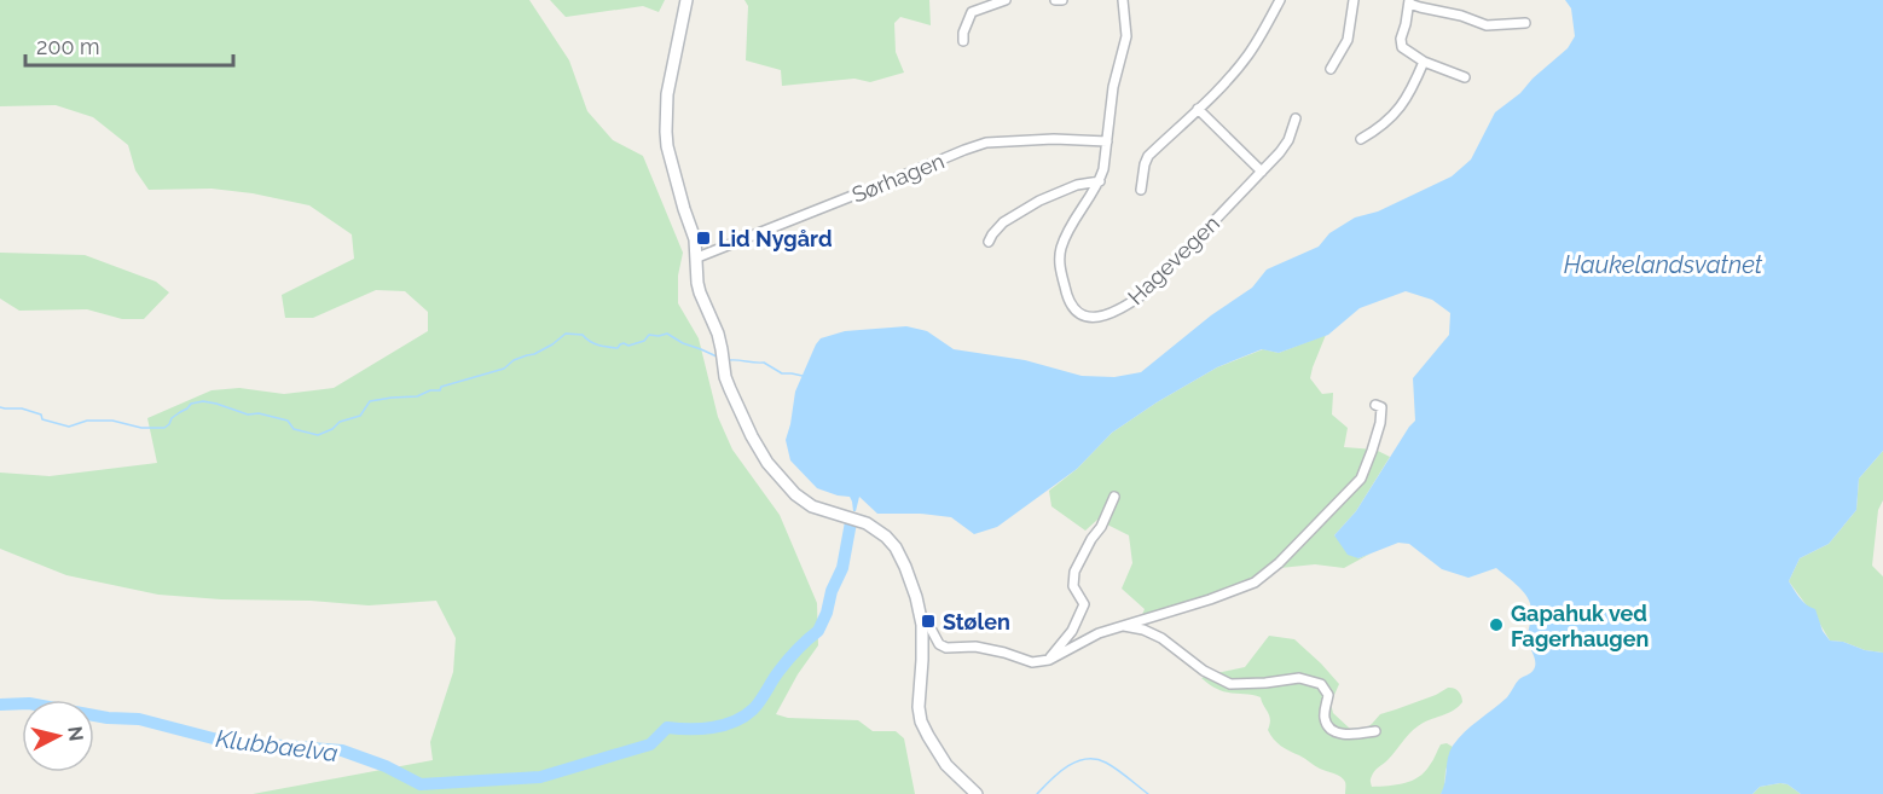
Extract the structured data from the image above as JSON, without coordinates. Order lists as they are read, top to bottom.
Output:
{
  "streets": {
    "street": ["Sørhagen", "Hagevegen"]
  },
  "crossings": [
    ["Sørhagen", "Hagevegen"]
  ],
  "water": ["Haukelandsvatnet", "Klubbaelva"],
  "places": {
    "transit": ["Lid Nygård", "Stølen"],
    "other": ["Gapahuk ved Fagerhaugen"]
  },
  "scale_bar": "200 m",
  "north": "right"
}
